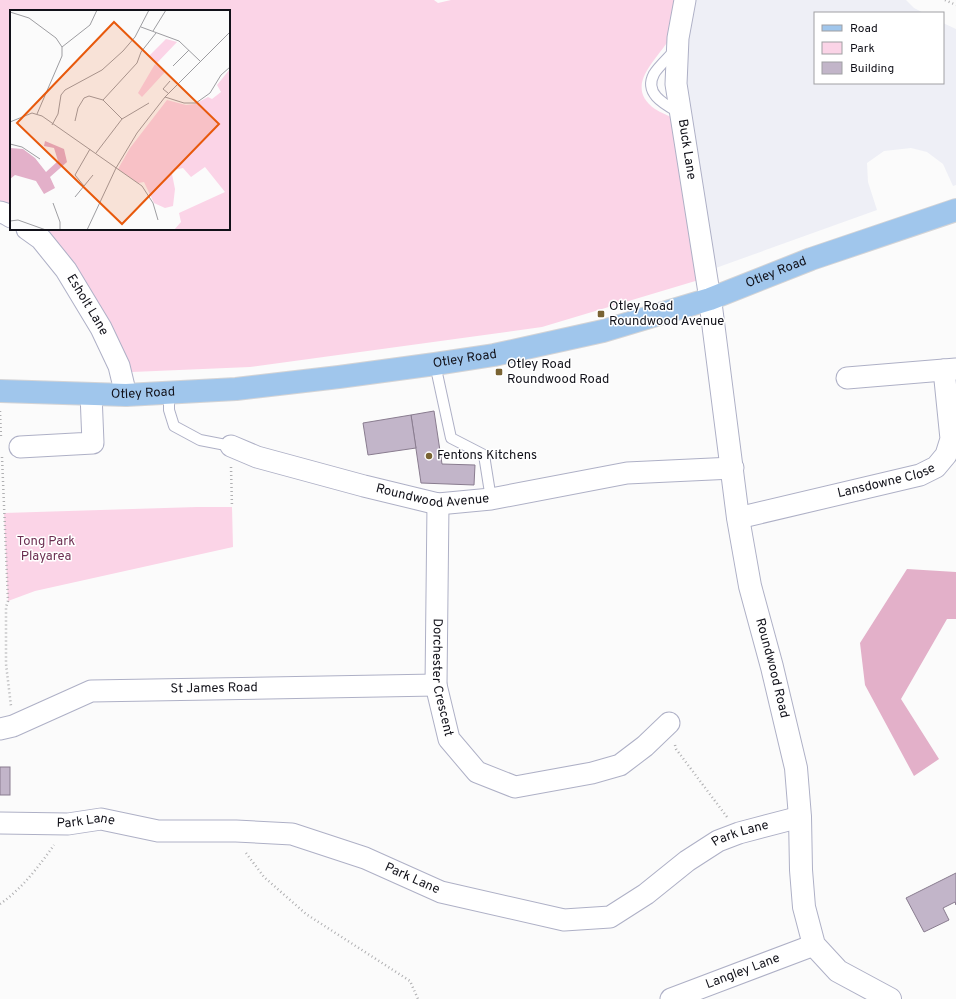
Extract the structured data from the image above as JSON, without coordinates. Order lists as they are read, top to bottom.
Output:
{
  "streets": {
    "main road": ["Otley Road"],
    "street": [
      "Buck Lane",
      "Esholt Lane",
      "Lansdowne Close",
      "Roundwood Avenue",
      "Roundwood Road",
      "Dorchester Crescent",
      "St James Road",
      "Park Lane",
      "Langley Lane"
    ]
  },
  "crossings": [
    ["Buck Lane", "Otley Road"],
    ["Buck Lane", "Roundwood Road"],
    ["Otley Road", "Esholt Lane"],
    ["Otley Road", "Roundwood Avenue"],
    ["Otley Road", "Roundwood Road"],
    ["Lansdowne Close", "Roundwood Road"],
    ["Roundwood Avenue", "Roundwood Road"],
    ["Roundwood Avenue", "Dorchester Crescent"],
    ["Roundwood Road", "Park Lane"],
    ["Roundwood Road", "Langley Lane"],
    ["Dorchester Crescent", "St James Road"]
  ],
  "parks": ["Tong Park Playarea"],
  "places": {
    "transit": ["Otley Road Roundwood Avenue", "Otley Road Roundwood Road"],
    "other": ["Fentons Kitchens"]
  },
  "legend": ["Road", "Park", "Building"]
}
